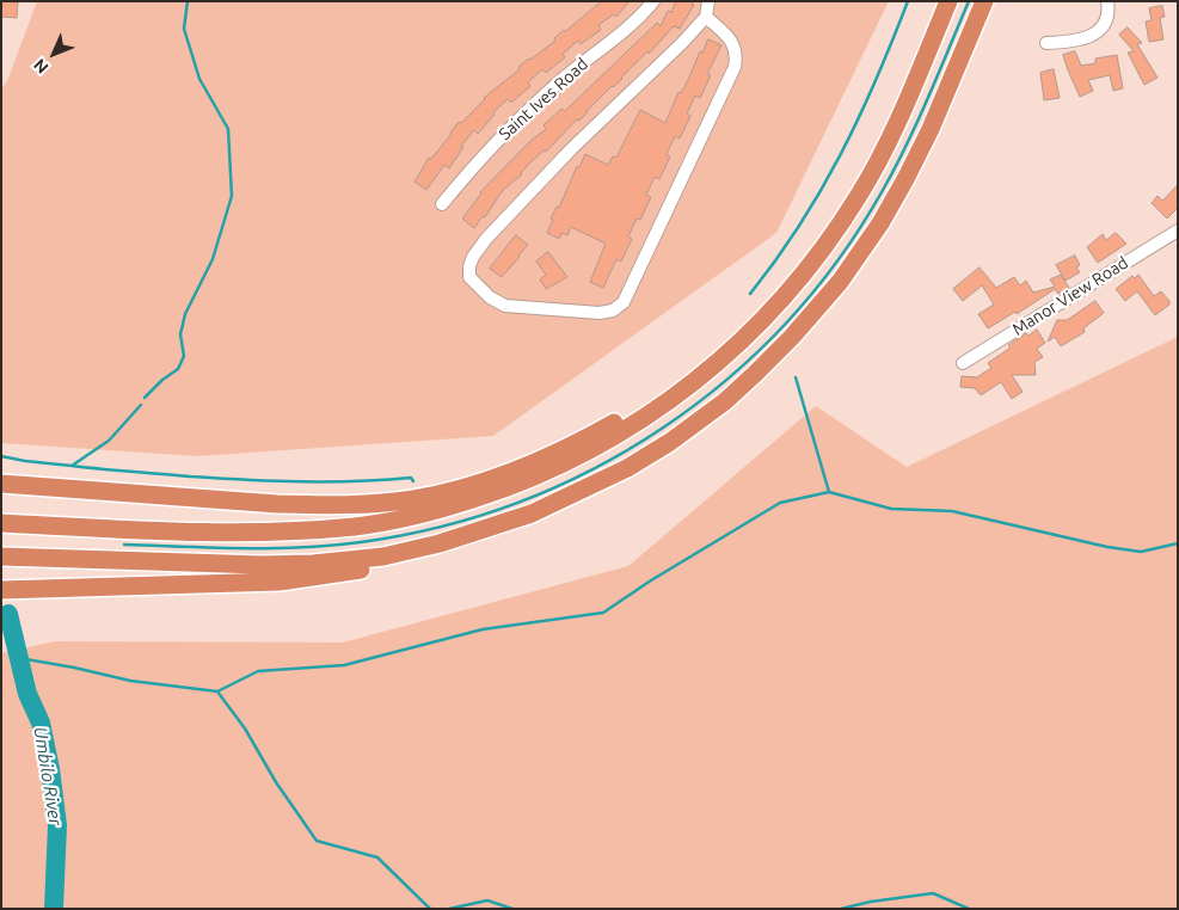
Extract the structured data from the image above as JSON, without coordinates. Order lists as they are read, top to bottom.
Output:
{
  "streets": {
    "street": ["Saint Ives Road", "Manor View Road"]
  },
  "water": ["Umbilo River"],
  "north": "bottom left"
}
